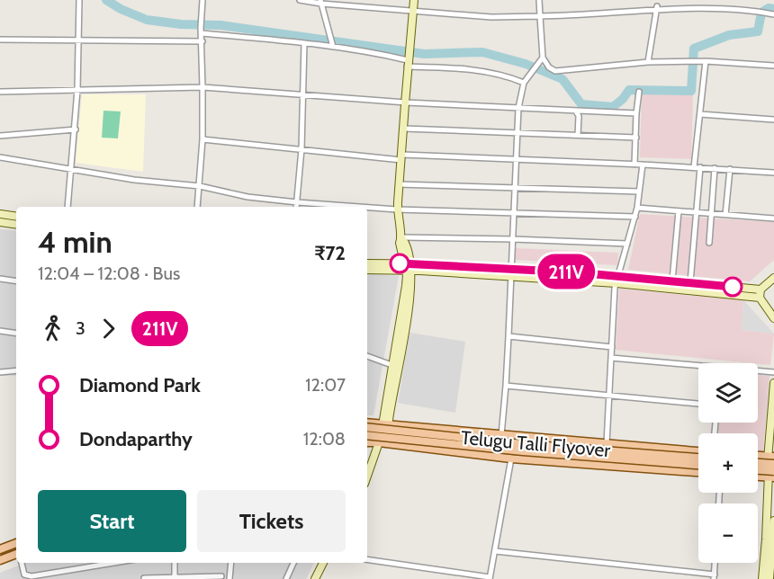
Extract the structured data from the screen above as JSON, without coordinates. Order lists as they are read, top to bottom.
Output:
{
  "streets": {
    "main road": ["Telugu Talli Flyover"]
  },
  "lines": ["bus line 211V"],
  "page": {
    "on_map": "211V",
    "heading": ["4 min", "12:04 – 12:08 · Bus", "₹72"],
    "legs": ["3", "211V"],
    "list": [
      {
        "name": "Diamond Park",
        "value": "12:07"
      },
      {
        "name": "Dondaparthy",
        "value": "12:08"
      }
    ],
    "map_buttons": ["+", "−"],
    "buttons": ["Start", "Tickets"]
  }
}
